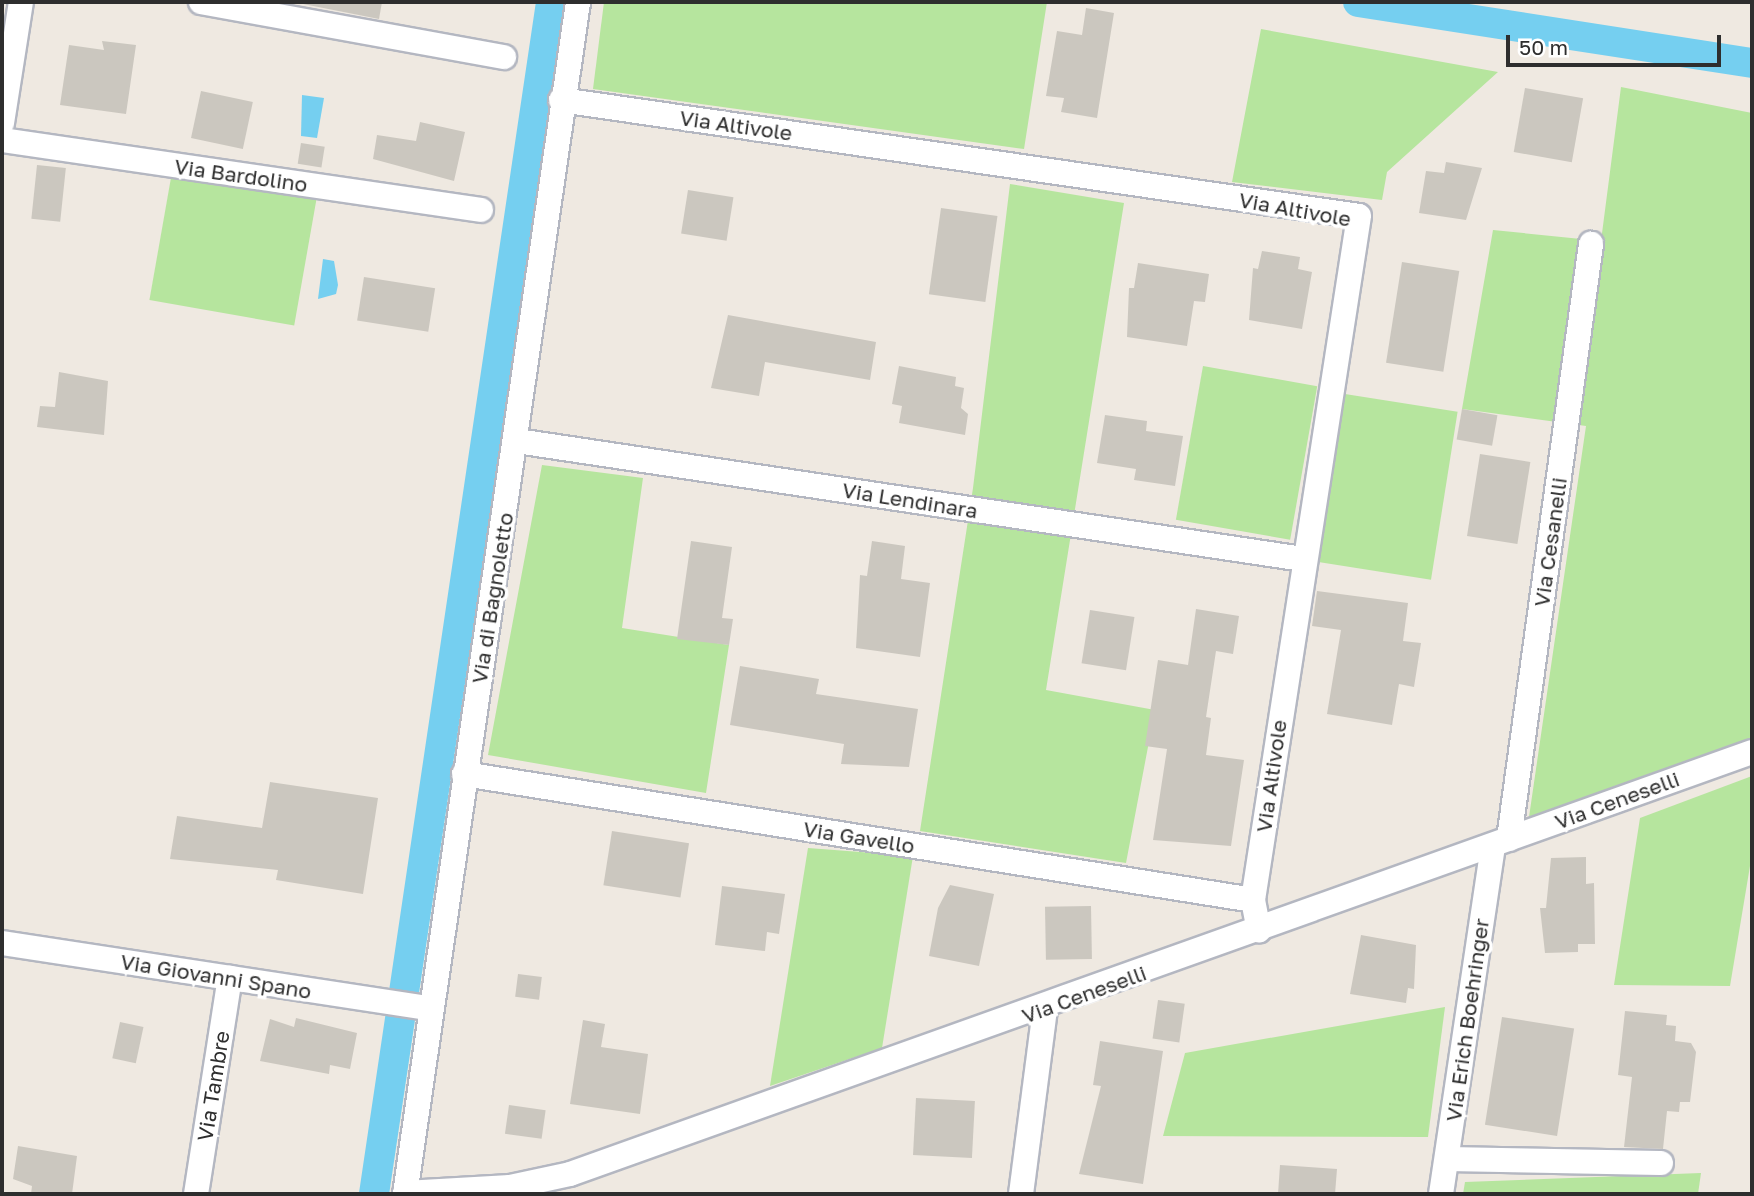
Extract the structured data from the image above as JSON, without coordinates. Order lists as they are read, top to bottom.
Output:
{
  "streets": {
    "street": [
      "Via Altivole",
      "Via Bardolino",
      "Via Lendinara",
      "Via Cesanelli",
      "Via di Bagnoletto",
      "Via Ceneselli",
      "Via Gavello",
      "Via Giovanni Spano",
      "Via Erich Boehringer",
      "Via Tambre"
    ]
  },
  "crossings": [
    ["Via Altivole", "Via Lendinara"],
    ["Via Altivole", "Via di Bagnoletto"],
    ["Via Altivole", "Via Ceneselli"],
    ["Via Altivole", "Via Gavello"],
    ["Via Lendinara", "Via di Bagnoletto"],
    ["Via Cesanelli", "Via Ceneselli"],
    ["Via Cesanelli", "Via Erich Boehringer"],
    ["Via di Bagnoletto", "Via Ceneselli"],
    ["Via di Bagnoletto", "Via Gavello"],
    ["Via di Bagnoletto", "Via Giovanni Spano"],
    ["Via Ceneselli", "Via Erich Boehringer"],
    ["Via Giovanni Spano", "Via Tambre"]
  ],
  "scale_bar": "50 m"
}
